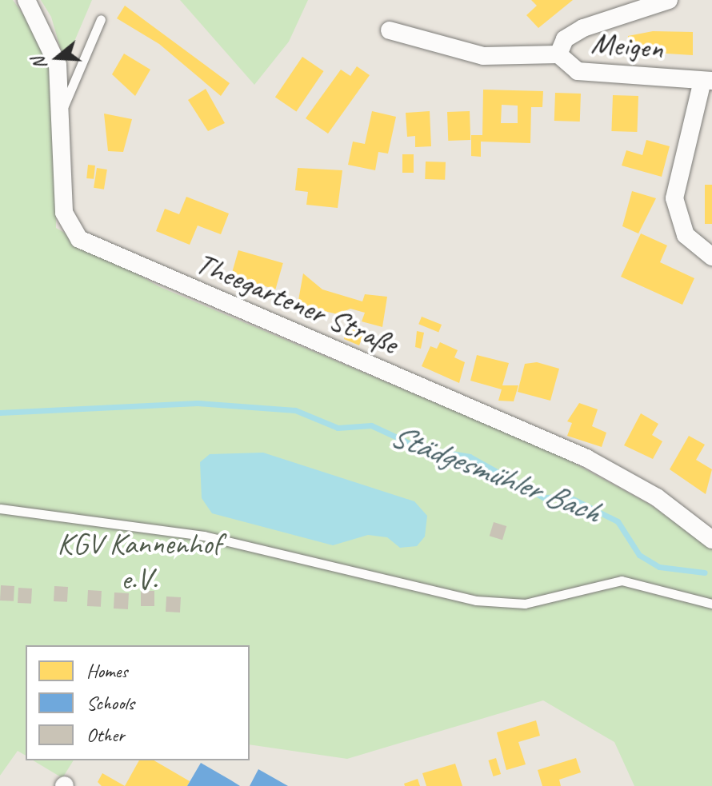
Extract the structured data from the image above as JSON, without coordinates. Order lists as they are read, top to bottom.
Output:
{
  "streets": {
    "street": ["Meigen", "Theegartener Straße"]
  },
  "water": ["Städgesmühler Bach"],
  "parks": ["KGV Kannenhof e.V."],
  "legend": ["Homes", "Schools", "Other"],
  "north": "left"
}
